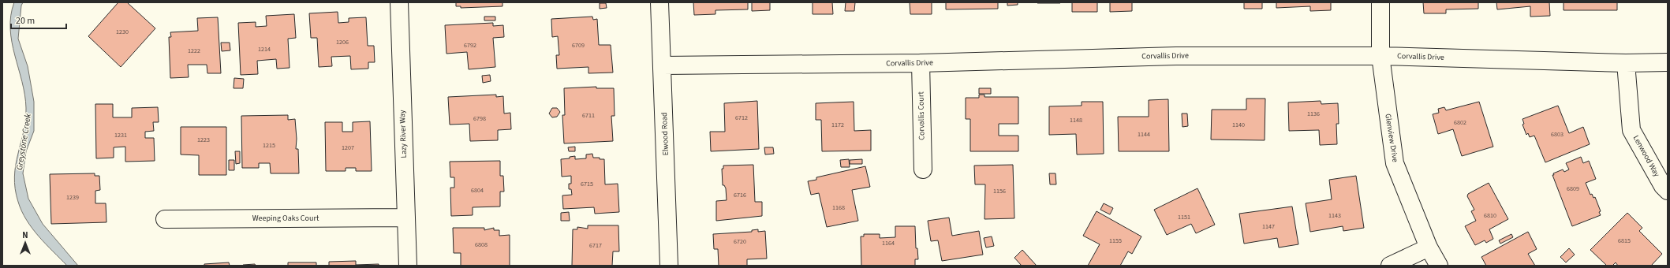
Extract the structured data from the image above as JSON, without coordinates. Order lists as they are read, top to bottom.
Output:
{
  "streets": {
    "street": [
      "Corvallis Drive",
      "Corvallis Court",
      "Lazy River Way",
      "Elwood Road",
      "Glenview Drive",
      "Lenwood Way",
      "Weeping Oaks Court"
    ]
  },
  "crossings": [
    ["Corvallis Drive", "Corvallis Court"],
    ["Corvallis Drive", "Elwood Road"],
    ["Corvallis Drive", "Glenview Drive"],
    ["Corvallis Drive", "Lenwood Way"],
    ["Lazy River Way", "Weeping Oaks Court"]
  ],
  "water": ["Greystone Creek"],
  "house_numbers": [
    "1230",
    "1206",
    "6792",
    "6709",
    "1214",
    "1222",
    "1136",
    "6711",
    "6712",
    "6798",
    "1148",
    "6802",
    "1172",
    "1140",
    "1144",
    "6803",
    "1231",
    "1223",
    "1215",
    "1207",
    "6715",
    "6809",
    "6804",
    "1156",
    "6716",
    "1239",
    "1168",
    "1143",
    "6810",
    "1151",
    "1147",
    "1155",
    "6815",
    "6720",
    "1164",
    "6808",
    "6717"
  ],
  "scale_bar": "20 m",
  "north": "top"
}
